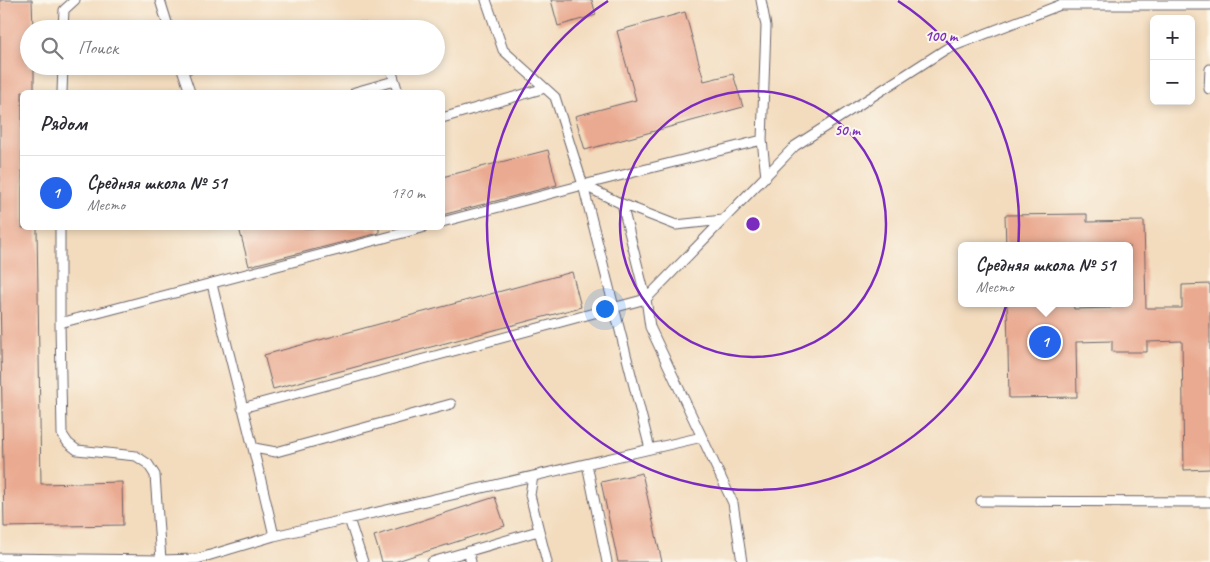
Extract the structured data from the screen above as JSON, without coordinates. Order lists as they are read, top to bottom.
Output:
{
  "page": {
    "map_buttons": ["+", "−"],
    "search": "Поиск",
    "heading": "Рядом",
    "list": [
      {
        "mark": "1",
        "name": "Средняя школа № 51",
        "note": "Место",
        "value": "170 m"
      }
    ],
    "popup": ["Средняя школа № 51", "Место"],
    "pins": "1"
  },
  "rings": ["100 m", "50 m"]
}
